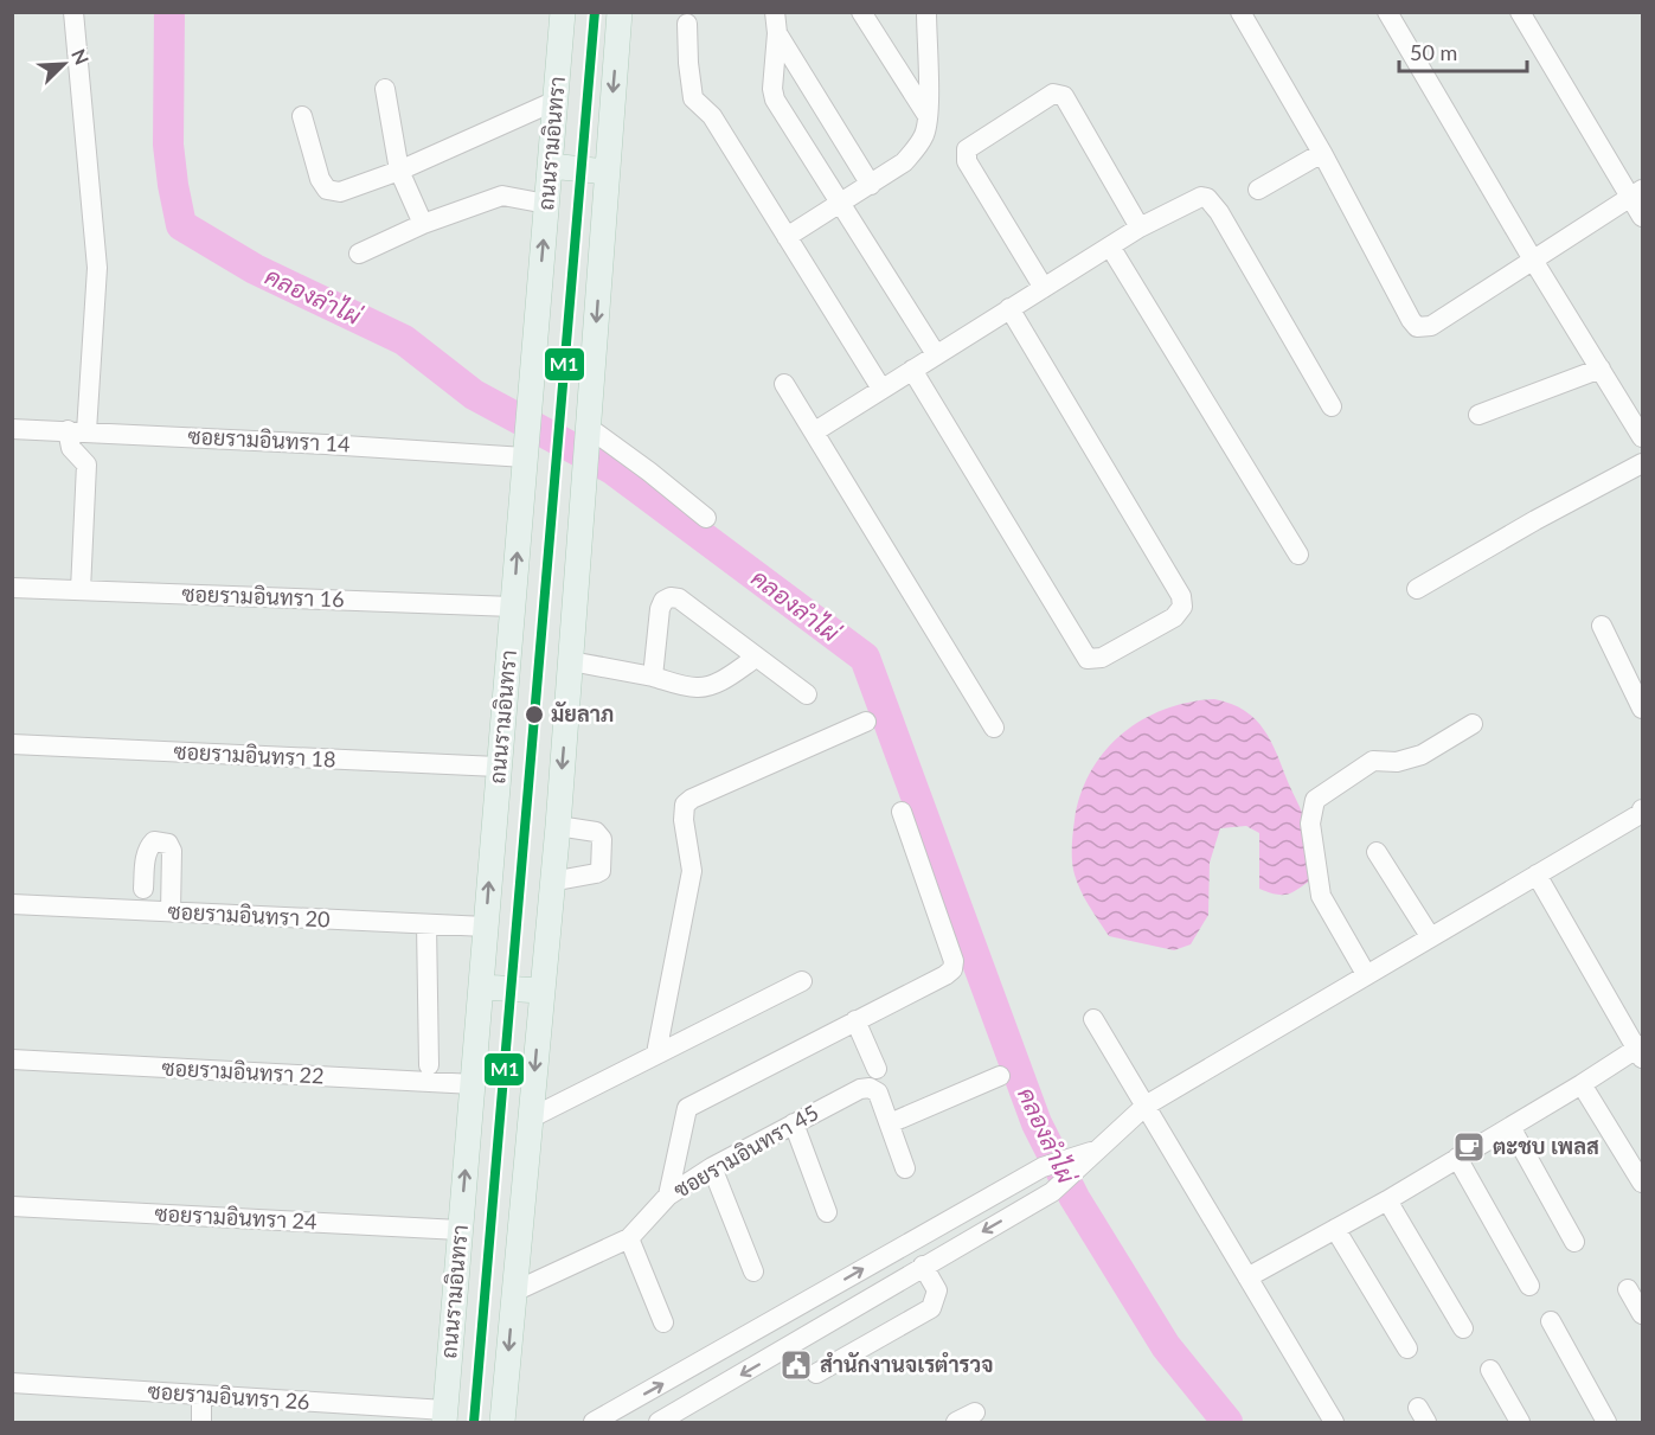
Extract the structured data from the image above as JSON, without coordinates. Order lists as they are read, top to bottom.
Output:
{
  "streets": {
    "main road": ["ถนนรามอินทรา"],
    "street": [
      "ซอยรามอินทรา 14",
      "ซอยรามอินทรา 16",
      "ซอยรามอินทรา 18",
      "ซอยรามอินทรา 20",
      "ซอยรามอินทรา 22",
      "ซอยรามอินทรา 45",
      "ซอยรามอินทรา 24",
      "ซอยรามอินทรา 26"
    ]
  },
  "crossings": [
    ["ถนนรามอินทรา", "ซอยรามอินทรา 14"],
    ["ถนนรามอินทรา", "ซอยรามอินทรา 16"],
    ["ถนนรามอินทรา", "ซอยรามอินทรา 18"],
    ["ถนนรามอินทรา", "ซอยรามอินทรา 20"],
    ["ถนนรามอินทรา", "ซอยรามอินทรา 22"],
    ["ถนนรามอินทรา", "ซอยรามอินทรา 24"],
    ["ถนนรามอินทรา", "ซอยรามอินทรา 26"]
  ],
  "water": ["คลองลำไผ่"],
  "places": {
    "other": ["มัยลาภ"],
    "cafe": ["ตะชบ เพลส"],
    "public building": ["สำนักงานจเรตำรวจ"]
  },
  "lines": ["transit line M1"],
  "scale_bar": "50 m",
  "north": "top right"
}
